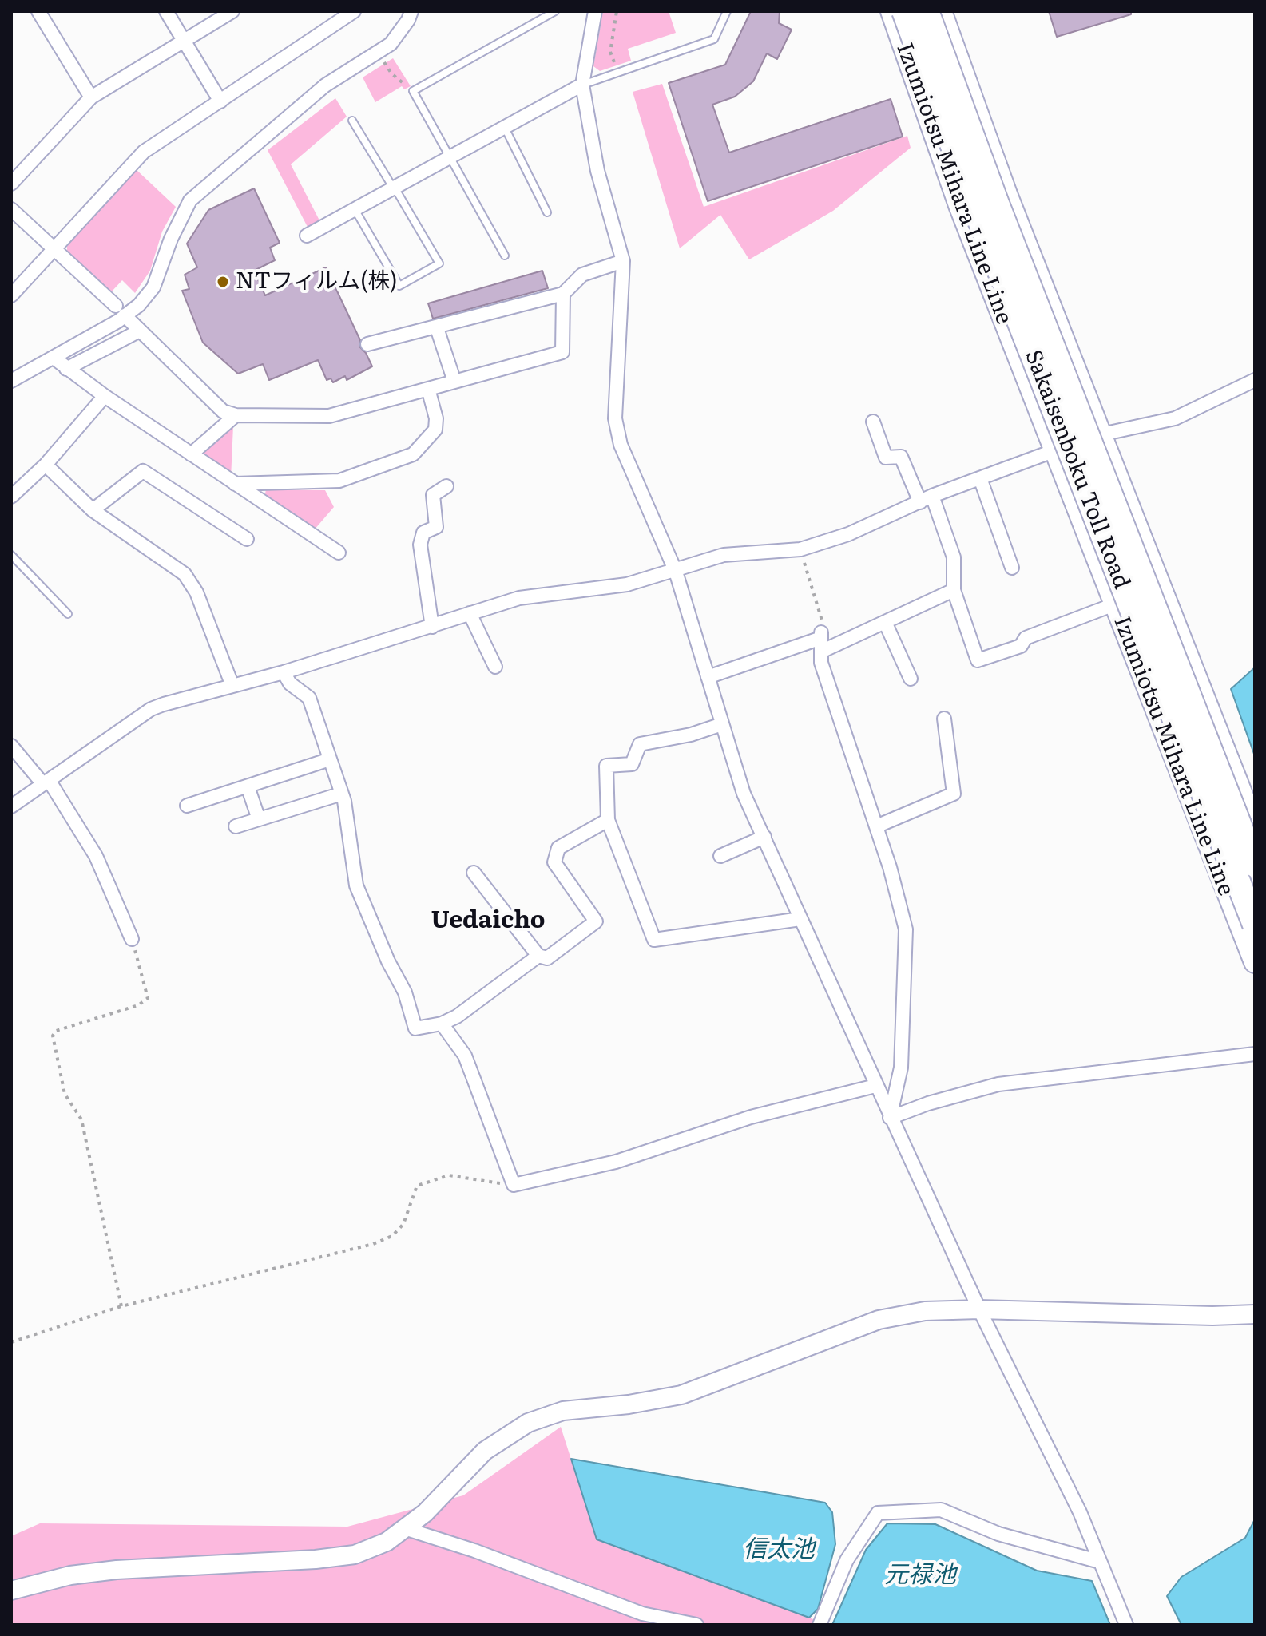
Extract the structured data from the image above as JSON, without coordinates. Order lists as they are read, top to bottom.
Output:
{
  "streets": {
    "highway": ["Sakaisenboku Toll Road"],
    "main road": ["Izumiotsu Mihara Line Line"]
  },
  "districts": ["Uedaicho"],
  "water": ["信太池", "元禄池"],
  "places": ["NTフィルム(株)"]
}
